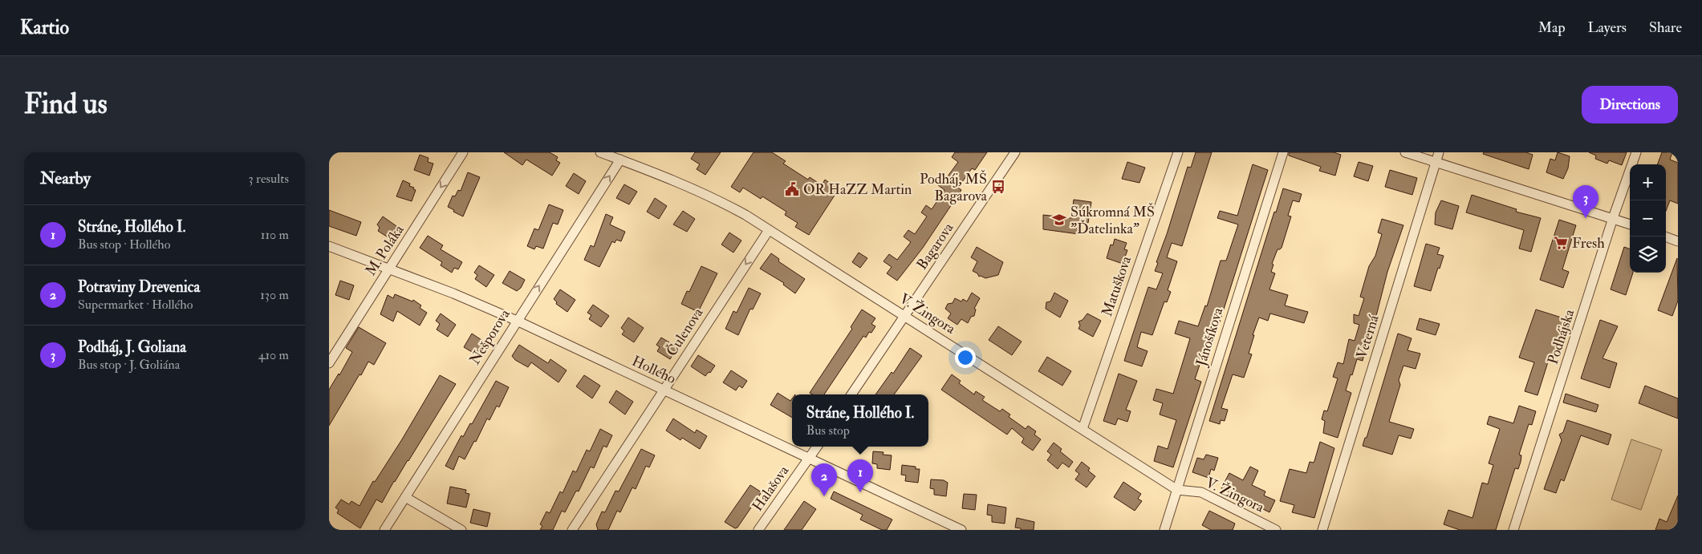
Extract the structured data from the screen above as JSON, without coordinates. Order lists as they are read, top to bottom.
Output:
{
  "streets": {
    "street": [
      "Bagarova",
      "M. Poláka",
      "Matuškova",
      "V. Žingora",
      "Čulenova",
      "Nešporova",
      "Jánošíkova",
      "Veterná",
      "Podhájska",
      "Hollého",
      "Halašova"
    ]
  },
  "crossings": [
    ["Bagarova", "V. Žingora"],
    ["M. Poláka", "Hollého"],
    ["Matuškova", "V. Žingora"],
    ["V. Žingora", "Čulenova"],
    ["V. Žingora", "Nešporova"],
    ["V. Žingora", "Jánošíkova"],
    ["Čulenova", "Hollého"],
    ["Nešporova", "Hollého"],
    ["Hollého", "Halašova"]
  ],
  "one_way": ["M. Poláka", "Čulenova", "Nešporova"],
  "places": {
    "bus stop": ["Podháj, MŠ Bagarova"],
    "public building": ["OR HaZZ Martin"],
    "school or university": ["Súkromná MŠ \"Ďatelinka\""],
    "supermarket": ["Fresh"]
  },
  "page": {
    "header": "Kartio",
    "nav": ["Map", "Layers", "Share"],
    "buttons": "Directions",
    "title": "Find us",
    "heading": ["Nearby", "3 results"],
    "map_buttons": ["+", "−"],
    "pins": ["3", "1", "2"],
    "list": [
      {
        "mark": "1",
        "name": "Stráne, Hollého I.",
        "note": "Bus stop · Hollého",
        "value": "110 m"
      },
      {
        "mark": "2",
        "name": "Potraviny Drevenica",
        "note": "Supermarket · Hollého",
        "value": "130 m"
      },
      {
        "mark": "3",
        "name": "Podháj, J. Goliana",
        "note": "Bus stop · J. Goliána",
        "value": "410 m"
      }
    ],
    "popup": ["Stráne, Hollého I.", "Bus stop"]
  }
}
